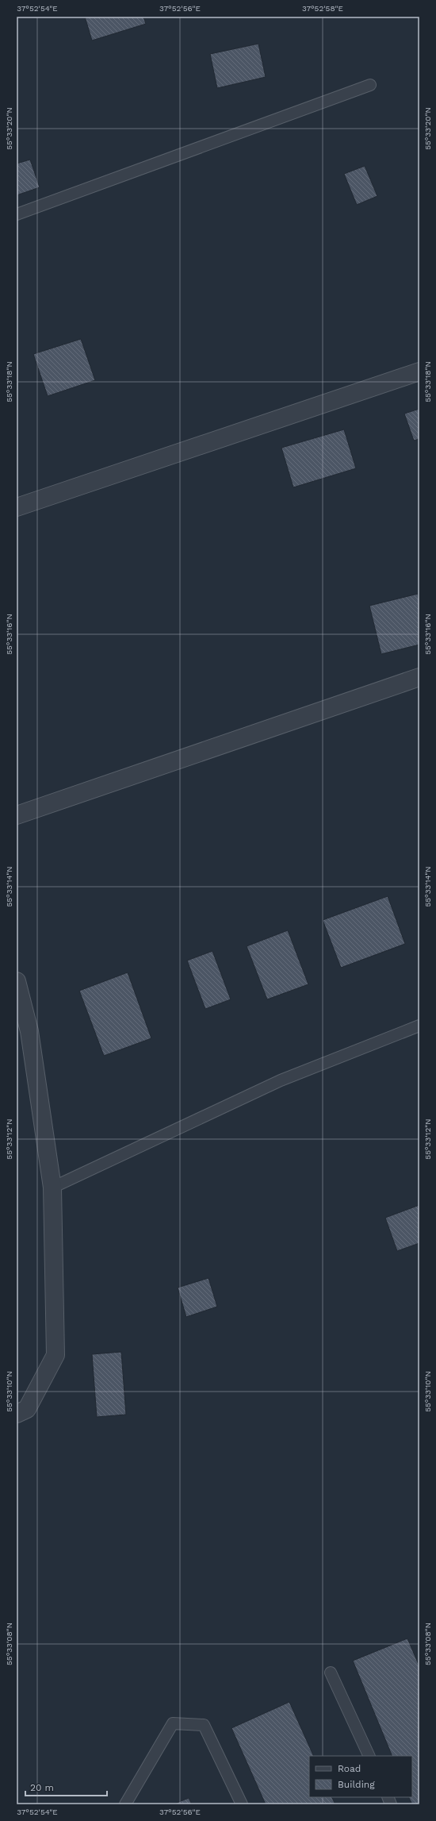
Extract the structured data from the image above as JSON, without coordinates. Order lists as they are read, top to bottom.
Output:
{
  "legend": ["Road", "Building"],
  "scale_bar": "20 m",
  "coordinates": [
    "37°52'54\"E",
    "37°52'56\"E",
    "37°52'58\"E",
    "55°33'20\"N",
    "55°33'18\"N",
    "55°33'16\"N",
    "55°33'14\"N",
    "55°33'12\"N",
    "55°33'10\"N",
    "55°33'08\"N"
  ]
}
